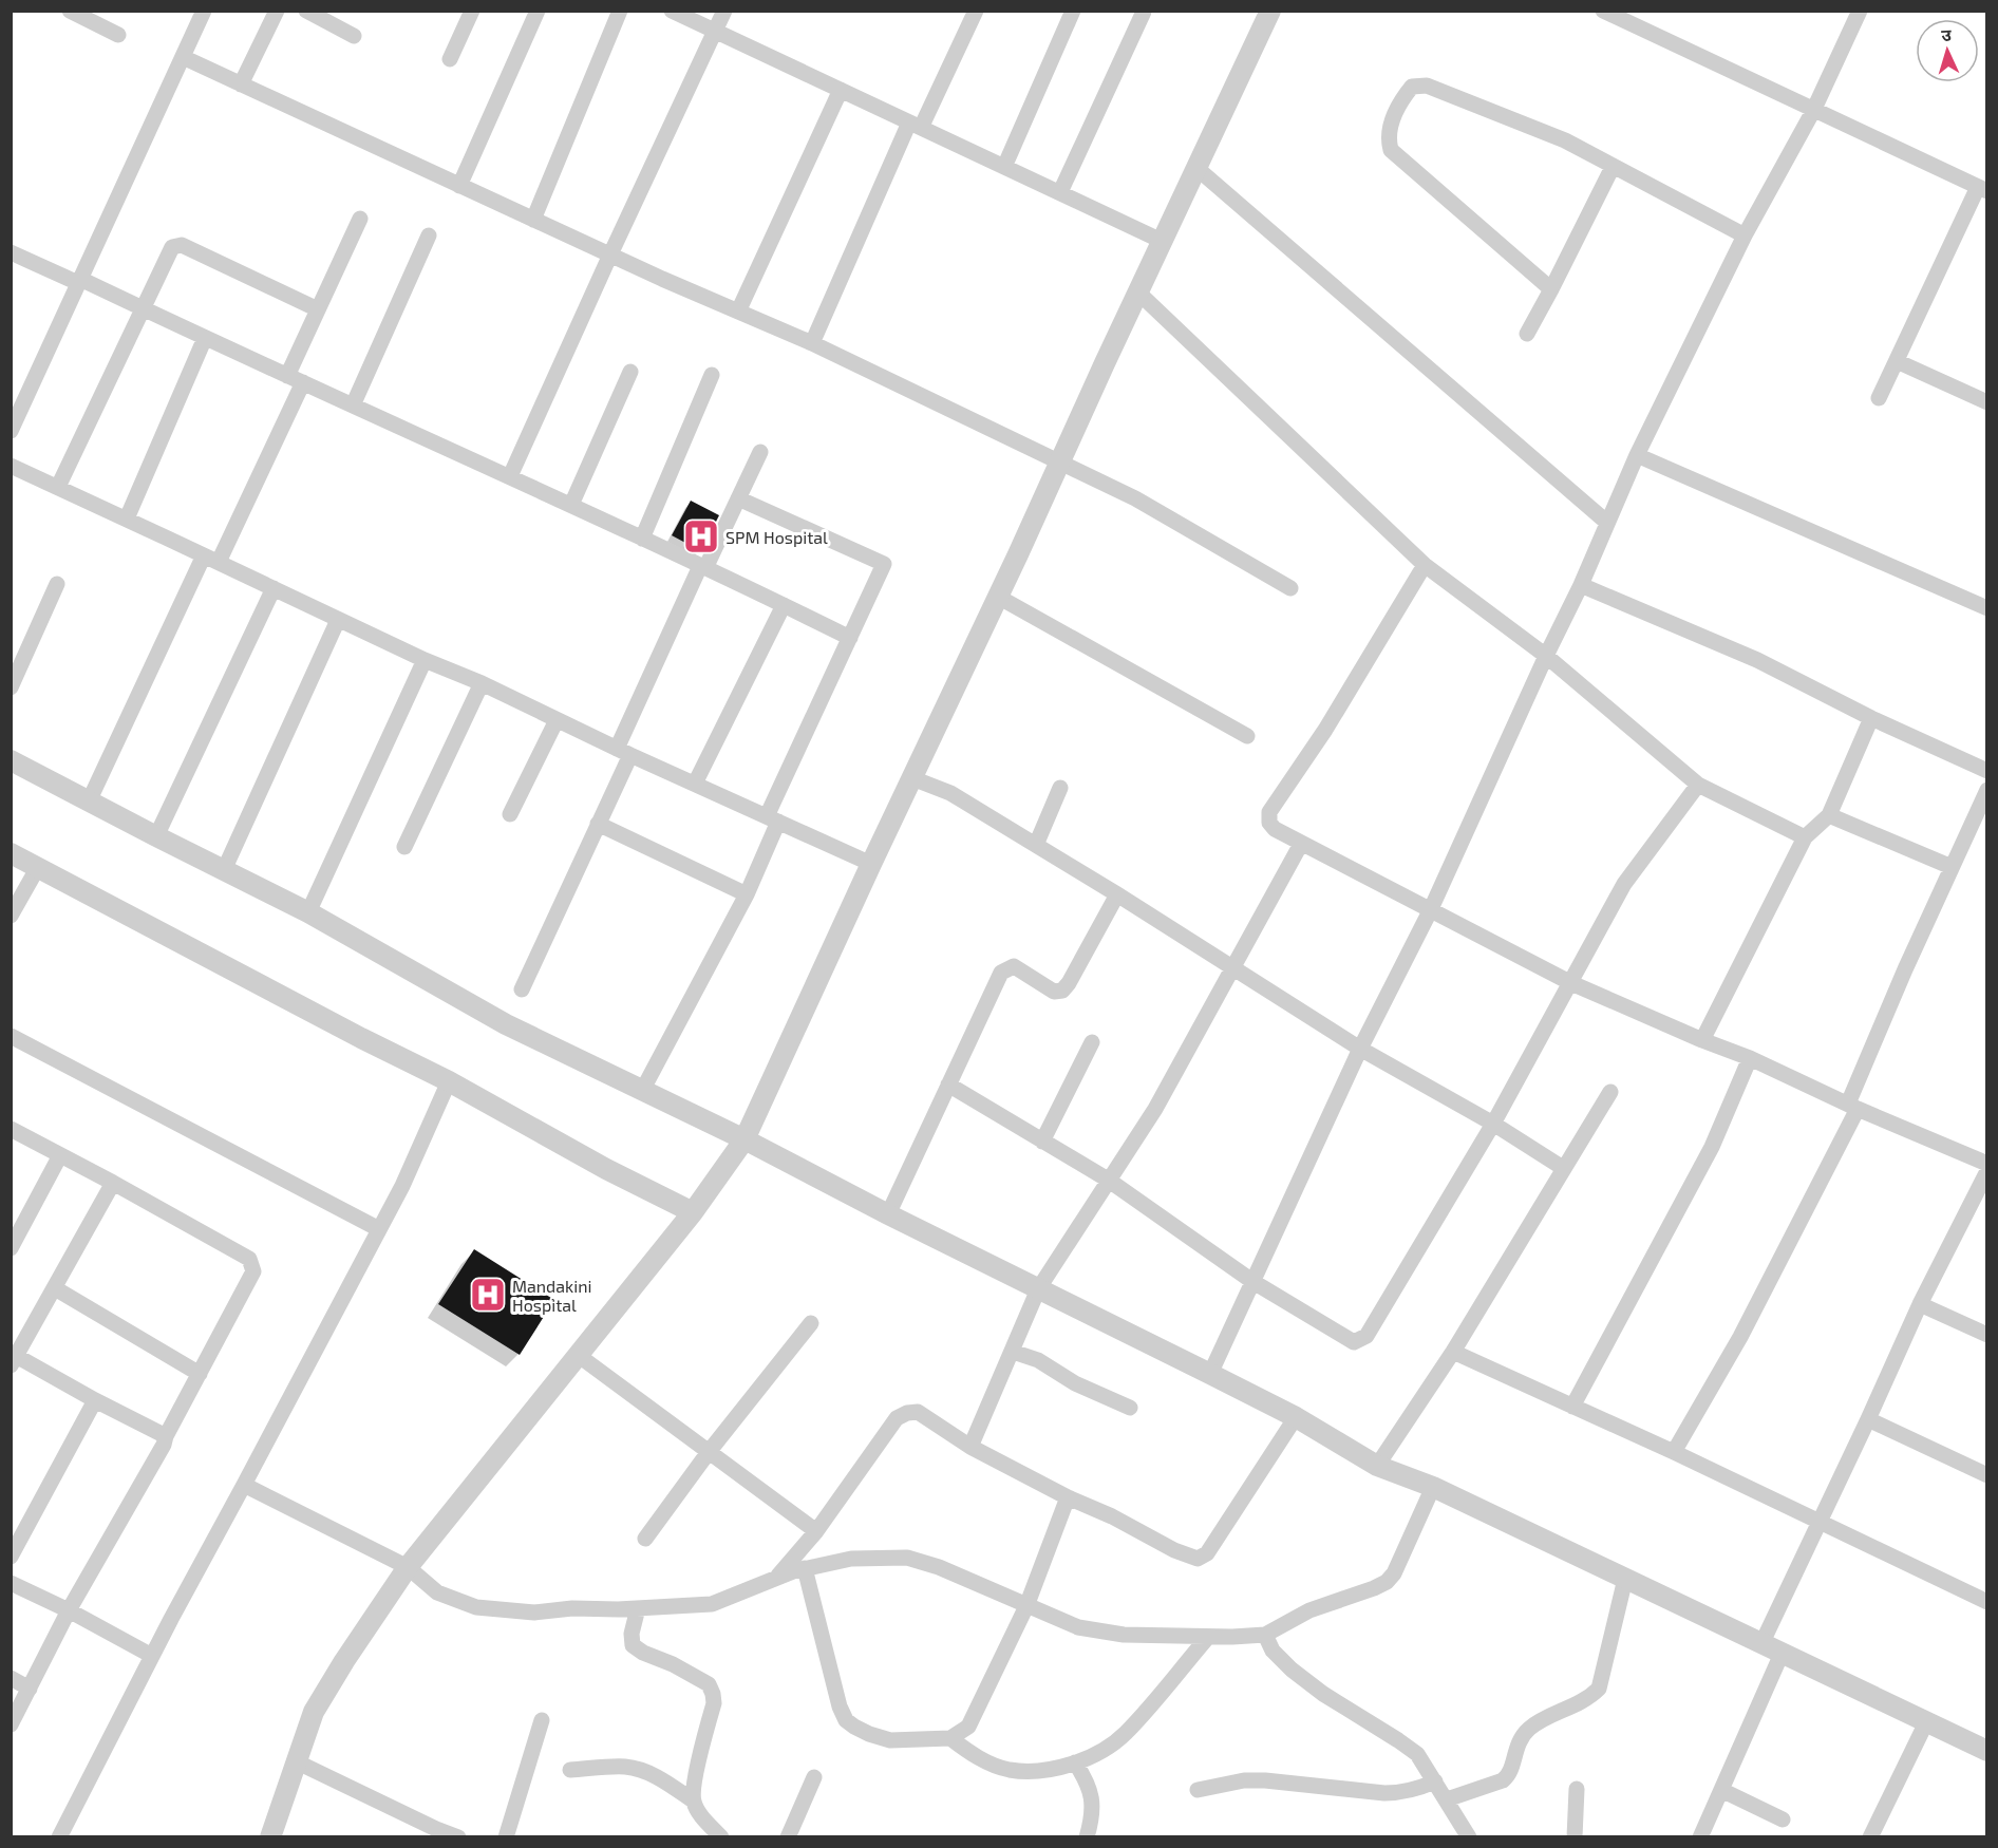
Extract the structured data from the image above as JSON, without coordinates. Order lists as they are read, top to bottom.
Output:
{
  "places": {
    "hospital": ["SPM Hospital", "Mandakini Hospital"]
  },
  "north": "top"
}
